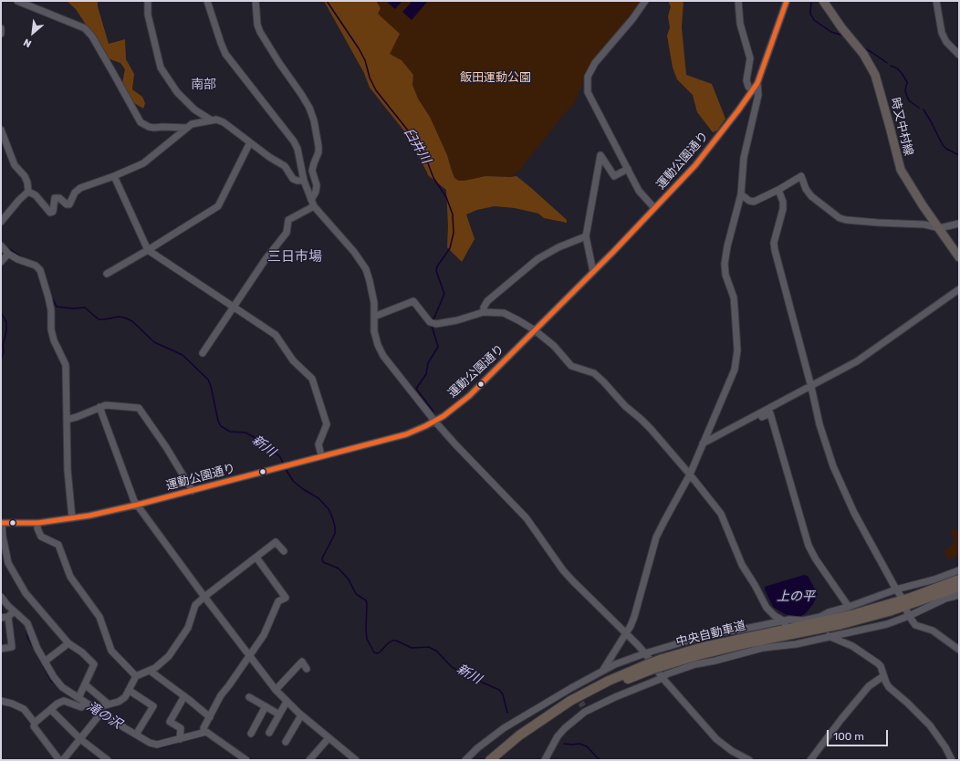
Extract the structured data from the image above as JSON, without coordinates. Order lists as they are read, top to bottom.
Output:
{
  "streets": {
    "highway": ["中央自動車道"],
    "main road": ["時又中村線"],
    "street": ["運動公園通り"]
  },
  "districts": ["南部", "三日市場"],
  "water": [
    "臼井川",
    "新川",
    "上の平",
    "滝の沢"
  ],
  "parks": ["飯田運動公園"],
  "scale_bar": "100 m",
  "north": "bottom left"
}
